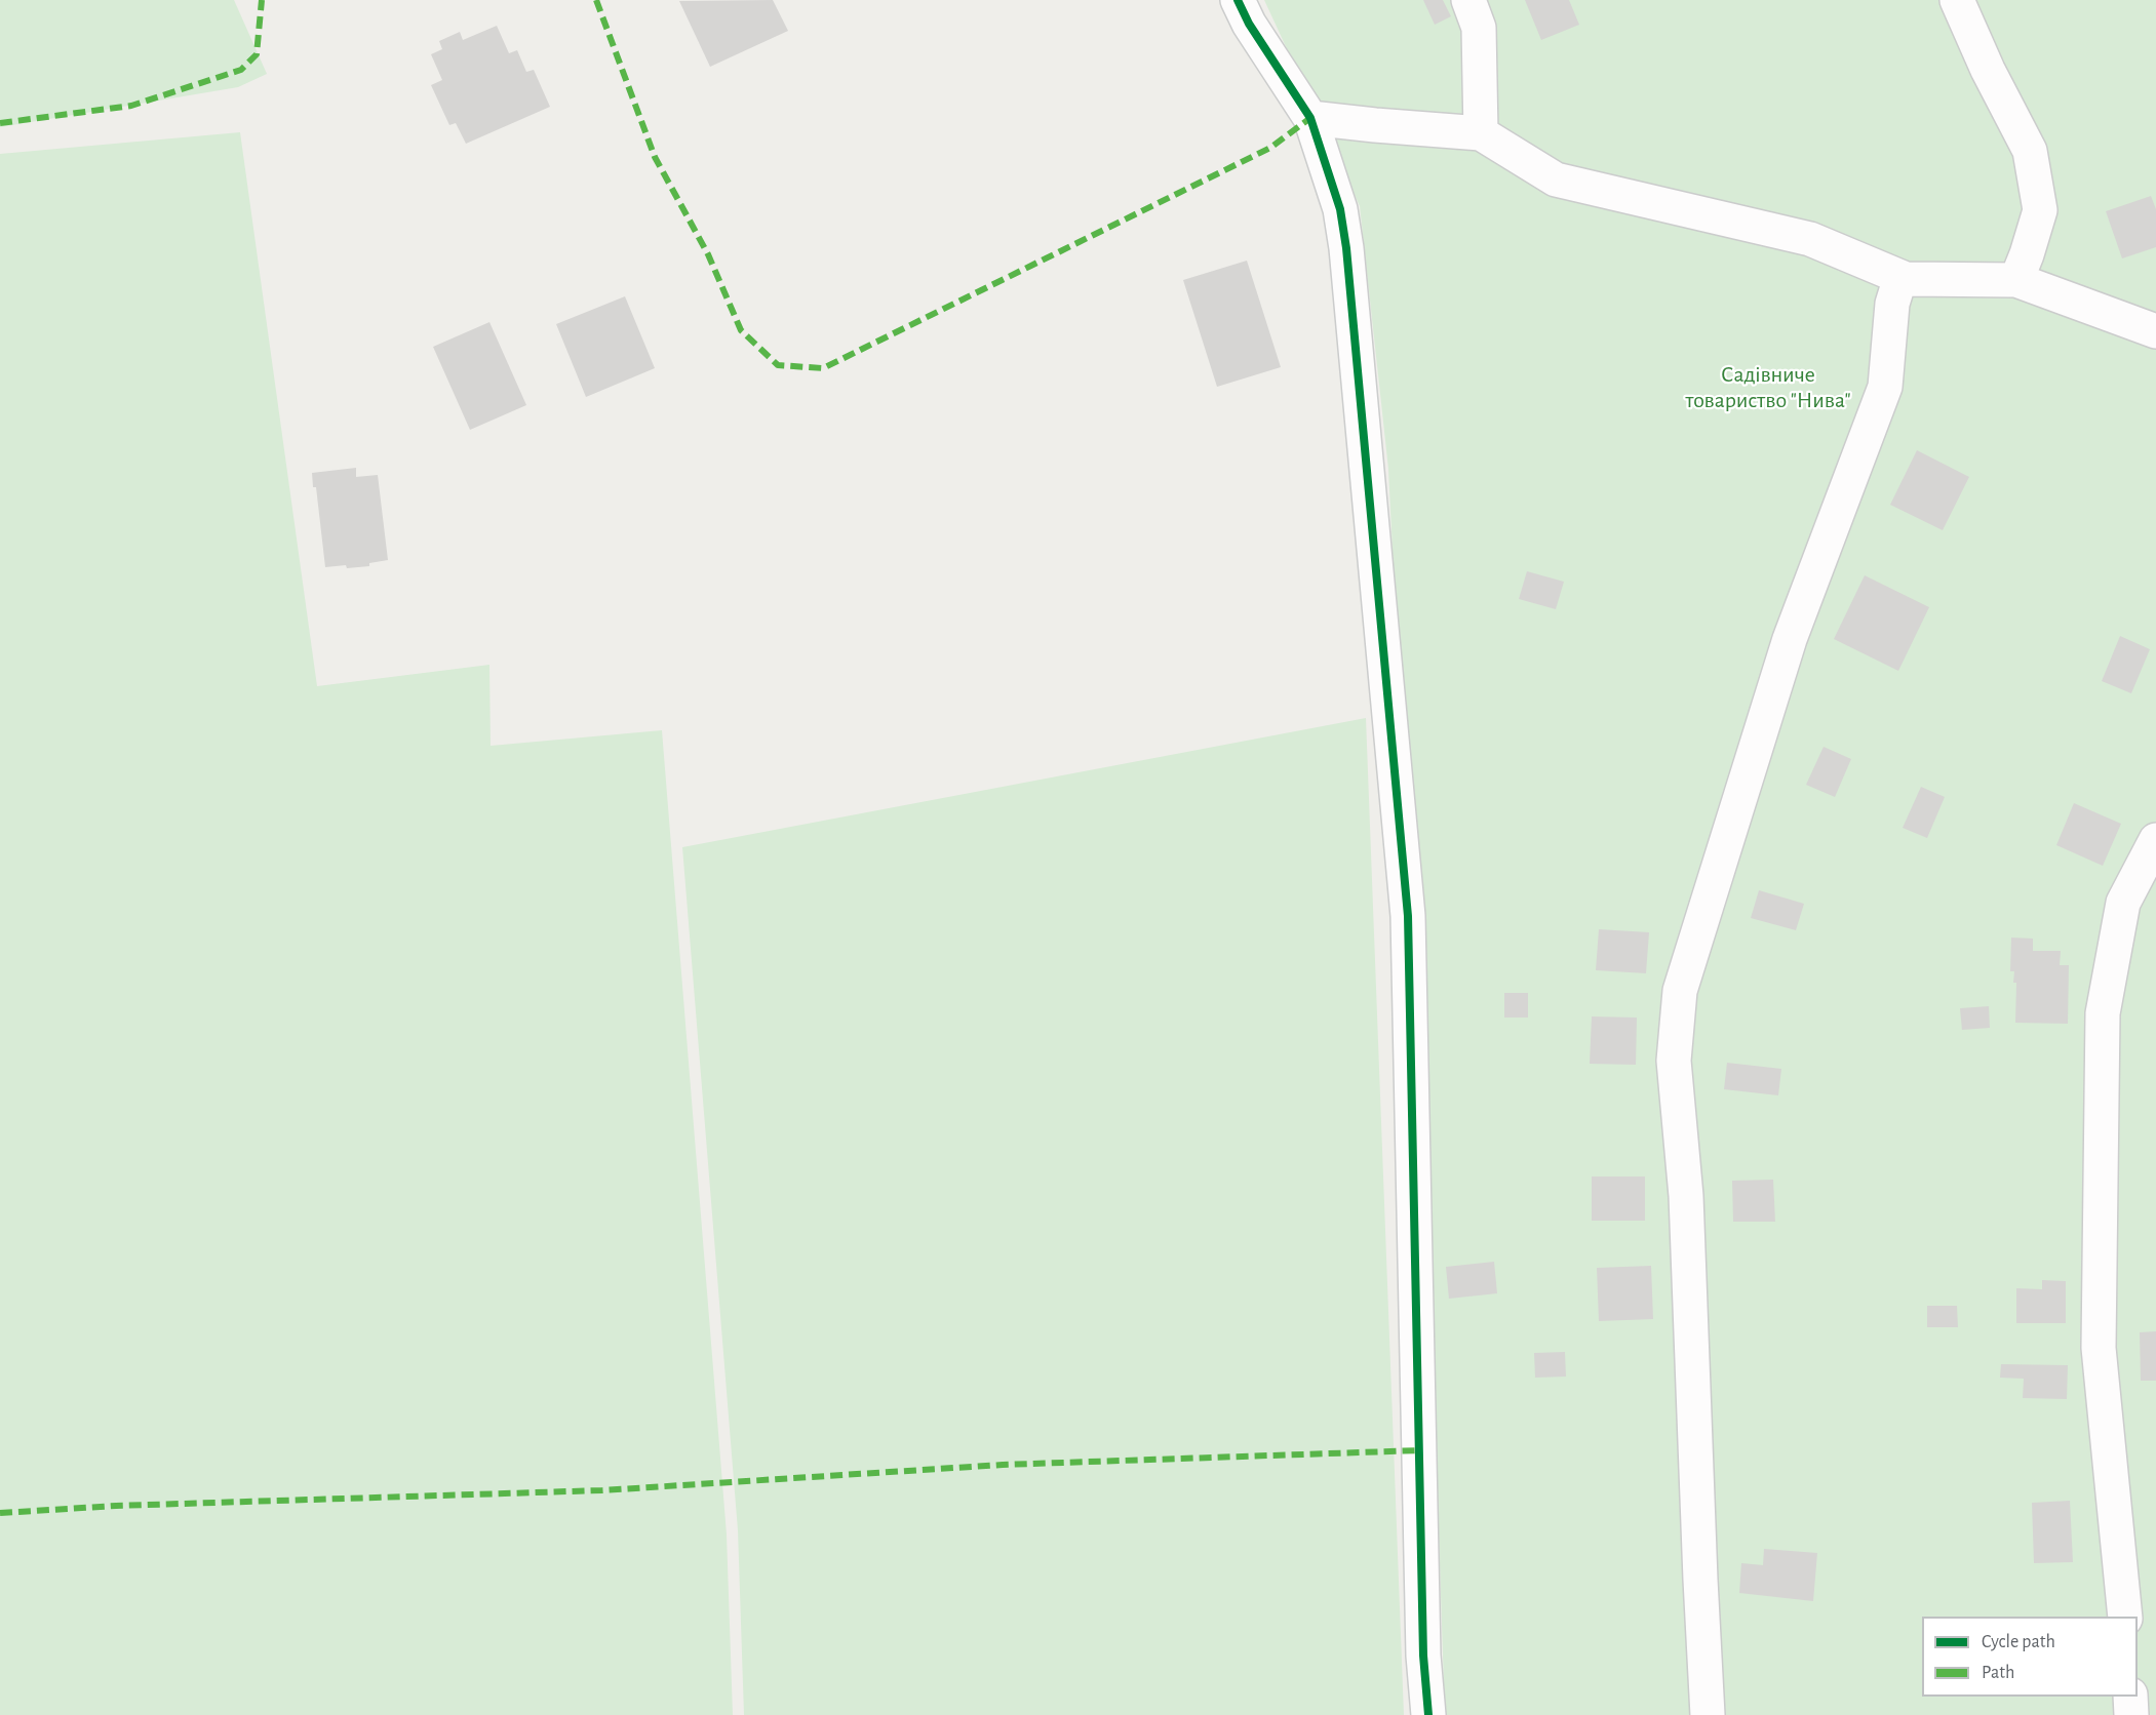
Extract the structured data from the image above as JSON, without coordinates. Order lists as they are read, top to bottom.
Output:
{
  "parks": ["Садівниче товариство \"Нива\""],
  "legend": ["Cycle path", "Path"]
}
